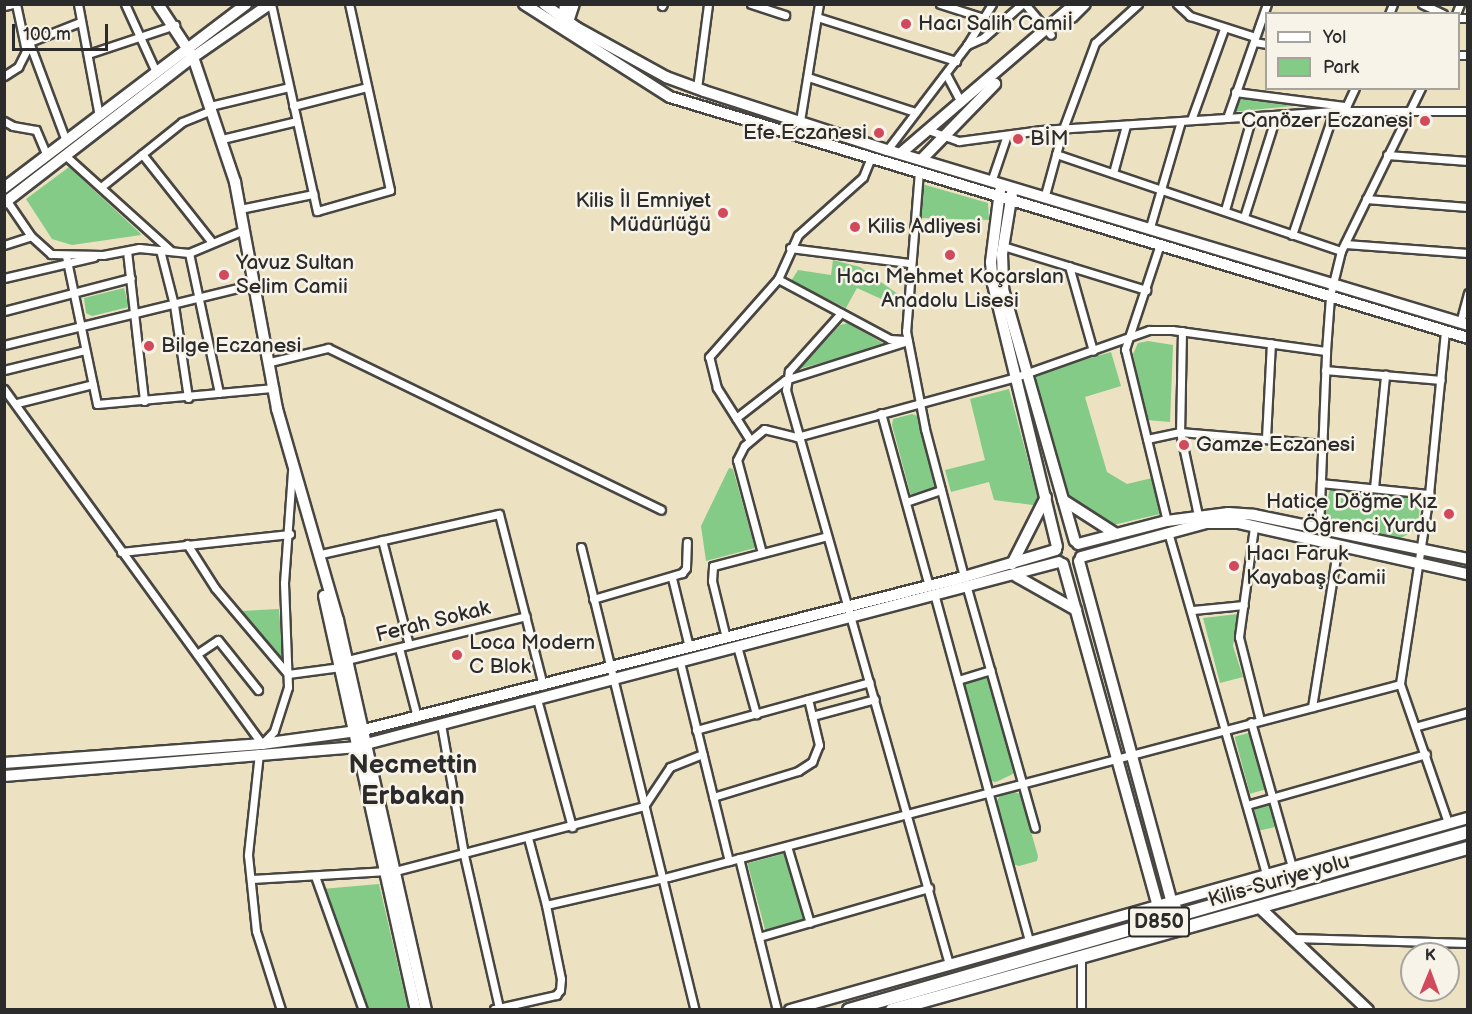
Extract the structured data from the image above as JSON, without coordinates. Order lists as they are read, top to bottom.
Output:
{
  "streets": {
    "highway": ["Kilis-Suriye yolu", "D850"],
    "street": ["Ferah Sokak"]
  },
  "districts": ["Necmettin Erbakan"],
  "places": [
    "Hacı Salih Camiİ",
    "Canözer Eczanesi",
    "Efe Eczanesi",
    "BİM",
    "Kilis İl Emniyet Müdürlüğü",
    "Kilis Adliyesi",
    "Hacı Mehmet Koçarslan Anadolu Lisesi",
    "Yavuz Sultan Selim Camii",
    "Bilge Eczanesi",
    "Gamze Eczanesi",
    "Hatice Döğme Kız Öğrenci Yurdu",
    "Hacı Faruk Kayabaş Camii",
    "Loca Modern C Blok"
  ],
  "legend": ["Yol", "Park"],
  "scale_bar": "100 m",
  "north": "top"
}
